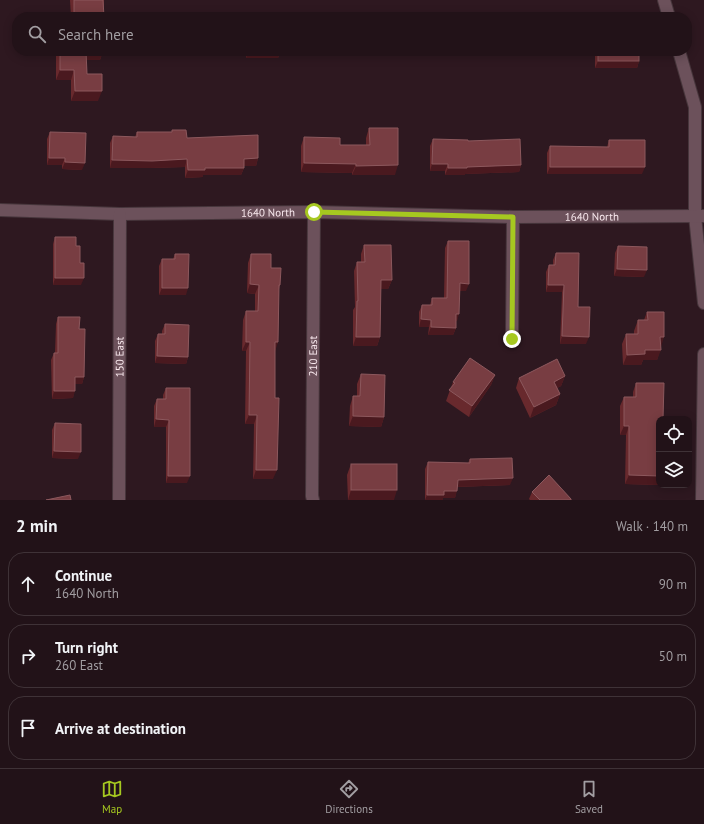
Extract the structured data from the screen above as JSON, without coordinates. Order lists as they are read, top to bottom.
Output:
{
  "streets": {
    "street": ["1640 North", "210 East", "150 East"]
  },
  "crossings": [
    ["1640 North", "210 East"],
    ["1640 North", "150 East"]
  ],
  "page": {
    "search": "Search here",
    "heading": ["2 min", "Walk · 140 m"],
    "list": [
      ["Continue", "1640 North", "90 m"],
      ["Turn right", "260 East", "50 m"],
      "Arrive at destination"
    ],
    "nav": ["Map", "Directions", "Saved"]
  }
}
